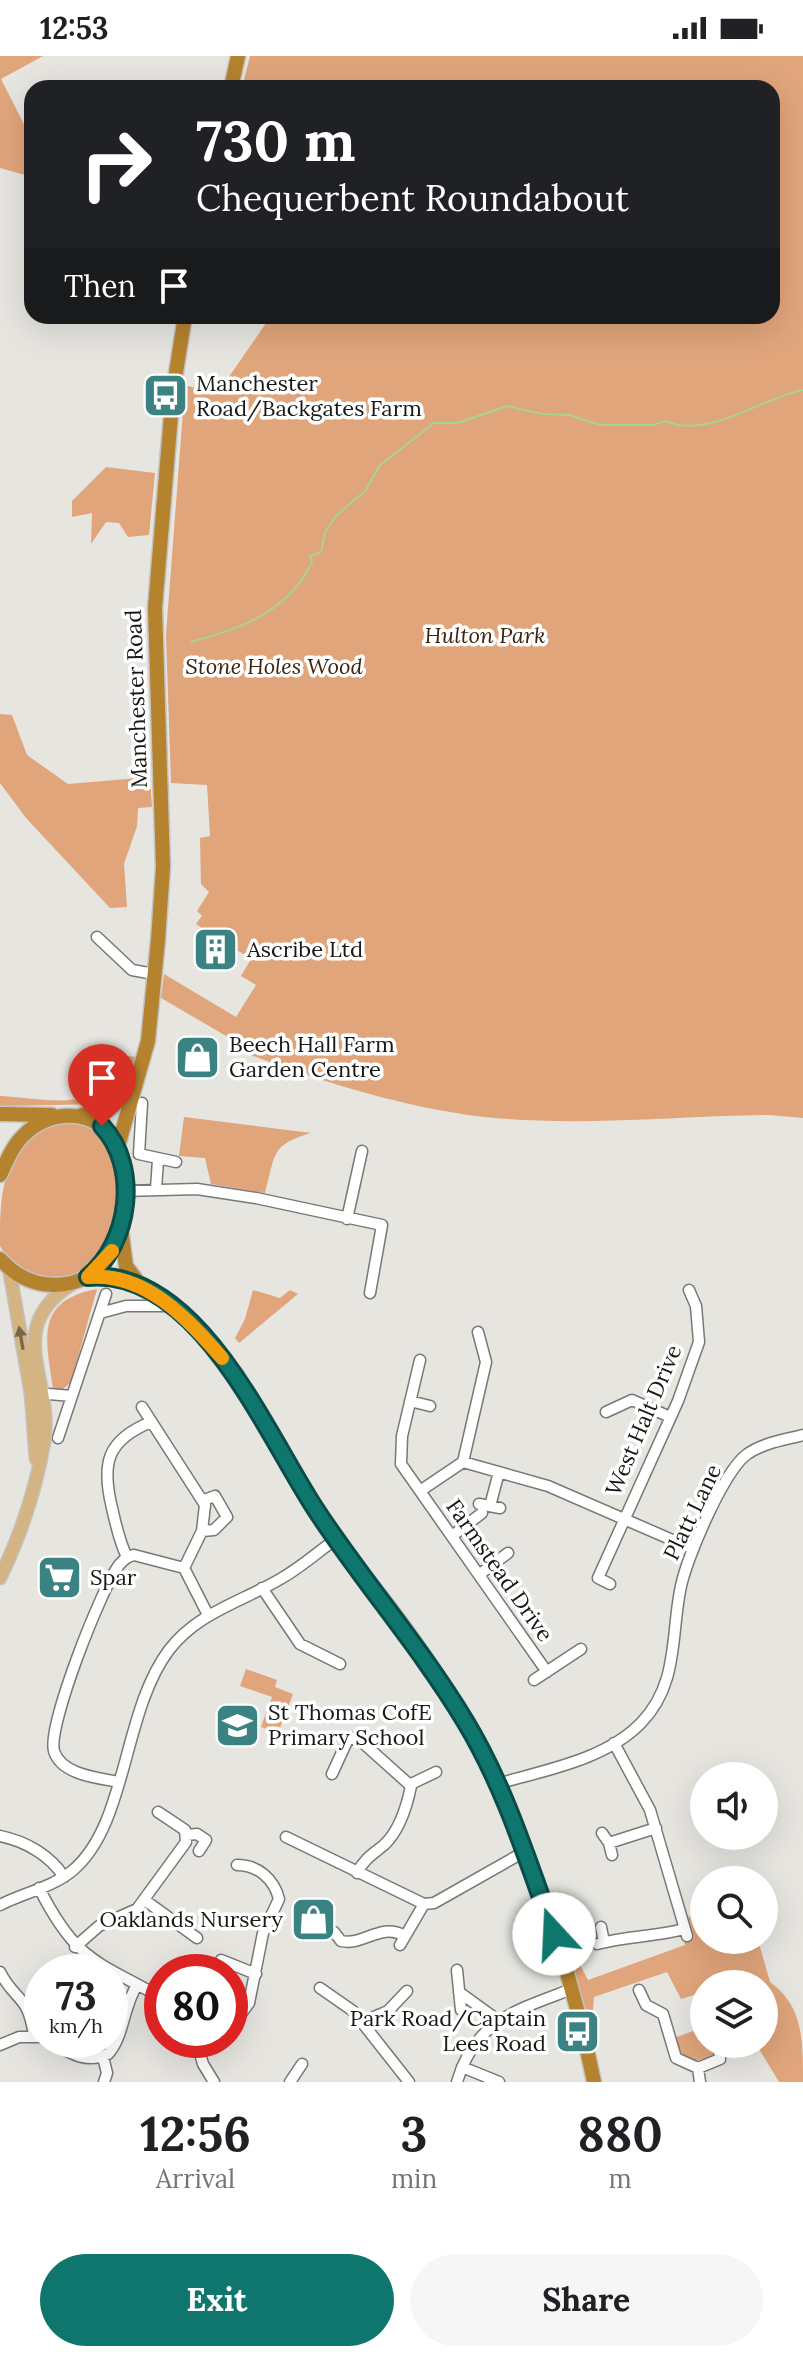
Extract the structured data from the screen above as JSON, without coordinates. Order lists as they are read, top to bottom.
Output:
{
  "streets": {
    "highway": ["Manchester Road"],
    "street": ["West Halt Drive", "Platt Lane", "Farmstead Drive"]
  },
  "parks": ["Hulton Park", "Stone Holes Wood"],
  "places": {
    "bus stop": ["Manchester Road/Backgates Farm", "Park Road/Captain Lees Road"],
    "building": ["Ascribe Ltd"],
    "shop": ["Beech Hall Farm Garden Centre", "Oaklands Nursery"],
    "supermarket": ["Spar"],
    "school or university": ["St Thomas CofE Primary School"]
  },
  "page": {
    "status": "12:53",
    "turn": ["730 m", "Chequerbent Roundabout"],
    "then": "Then",
    "speed": "73 km/h",
    "limit": "80",
    "eta": [
      "12:56",
      "Arrival",
      "3",
      "min",
      "880",
      "m"
    ],
    "buttons": ["Exit", "Share"]
  }
}
